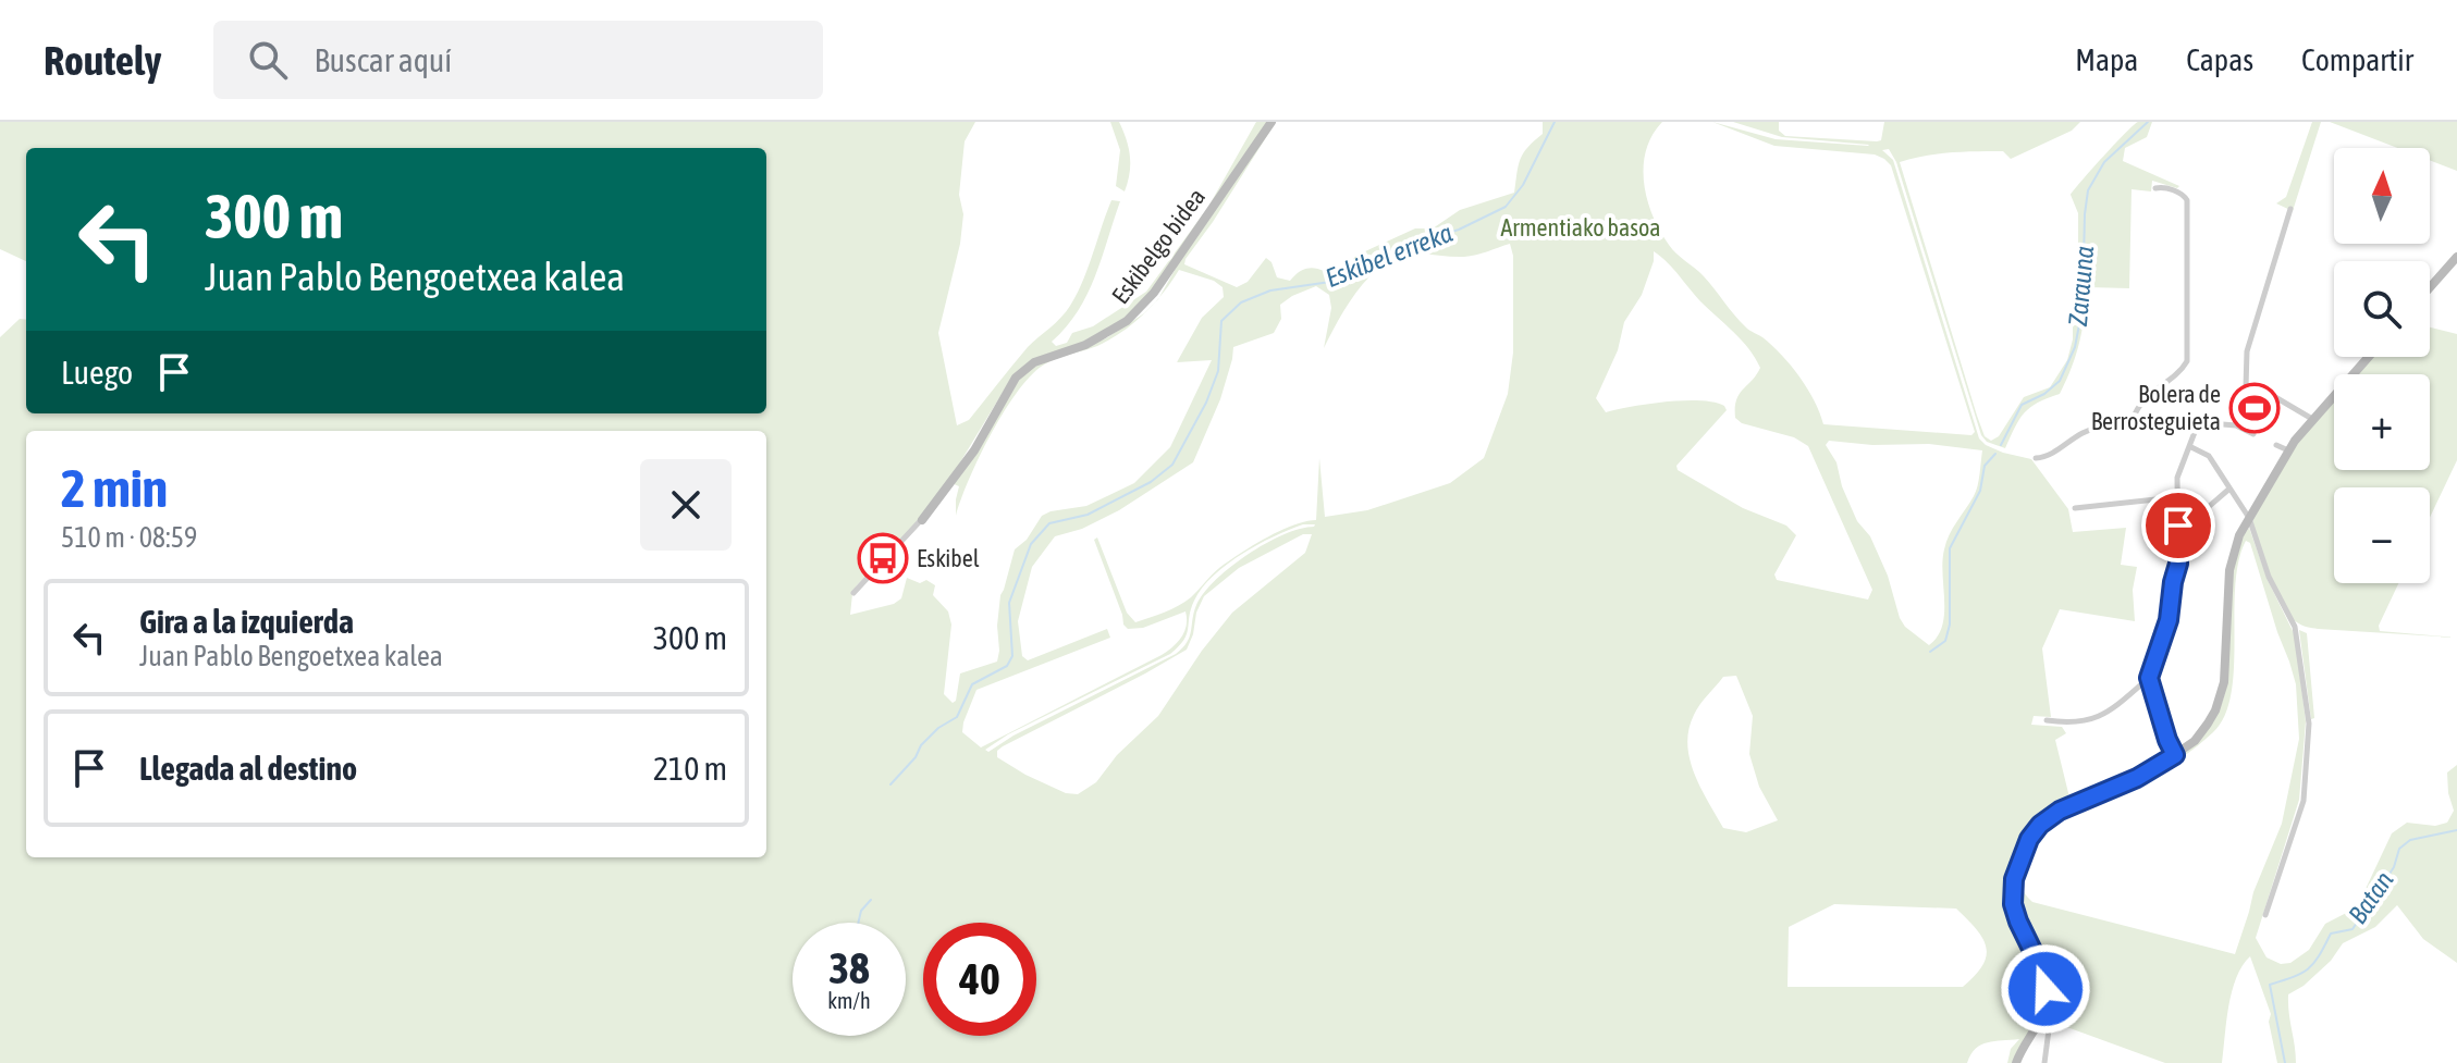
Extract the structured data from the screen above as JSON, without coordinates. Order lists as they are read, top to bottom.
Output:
{
  "streets": {
    "street": ["Eskibelgo bidea"]
  },
  "water": ["Eskibel erreka", "Zarauna", "Batan"],
  "parks": ["Armentiako basoa"],
  "places": {
    "sports": ["Bolera de Berrosteguieta"],
    "bus stop": ["Eskibel"]
  },
  "north": "top",
  "page": {
    "header": "Routely",
    "search": "Buscar aquí",
    "nav": ["Mapa", "Capas", "Compartir"],
    "map_buttons": ["+", "−"],
    "turn": ["300 m", "Juan Pablo Bengoetxea kalea"],
    "then": "Luego",
    "heading": ["2 min", "510 m · 08:59"],
    "list": [
      {
        "name": "Gira a la izquierda",
        "note": "Juan Pablo Bengoetxea kalea",
        "value": "300 m"
      },
      {
        "name": "Llegada al destino",
        "value": "210 m"
      }
    ],
    "speed": "38 km/h",
    "limit": "40"
  }
}
